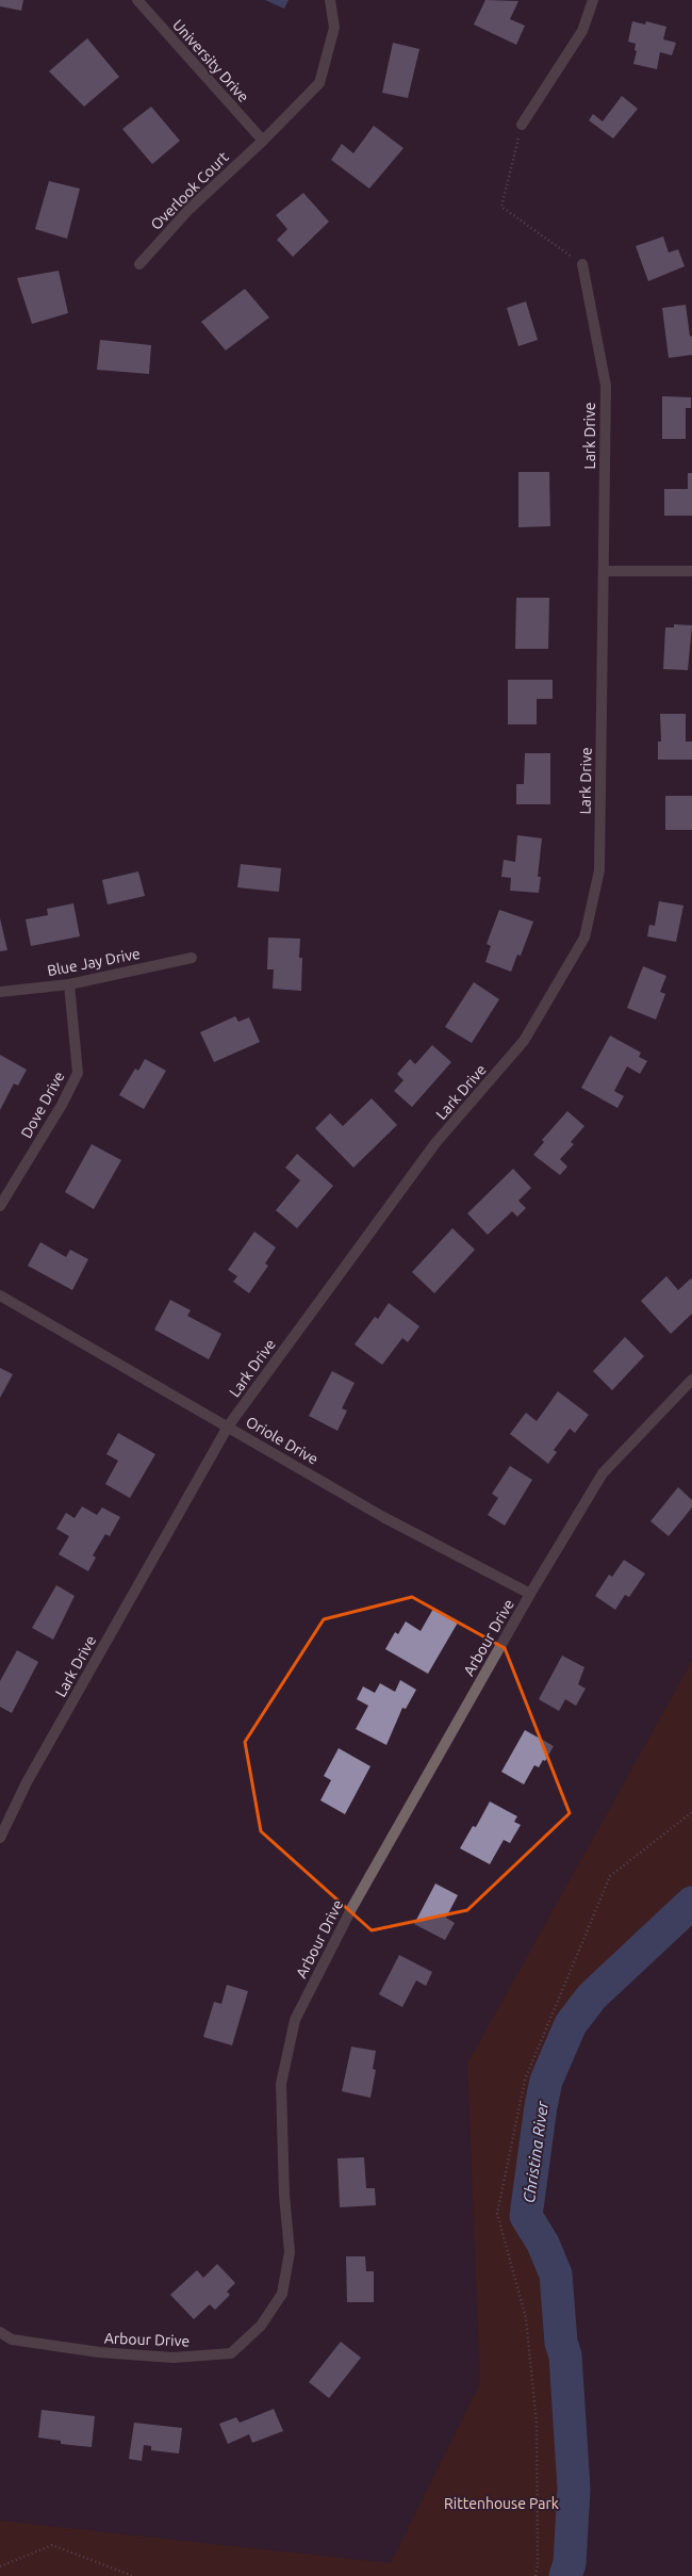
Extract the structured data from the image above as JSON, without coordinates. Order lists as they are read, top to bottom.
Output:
{
  "streets": {
    "street": [
      "University Drive",
      "Overlook Court",
      "Lark Drive",
      "Blue Jay Drive",
      "Dove Drive",
      "Oriole Drive",
      "Arbour Drive"
    ]
  },
  "crossings": [
    ["University Drive", "Overlook Court"],
    ["Lark Drive", "Oriole Drive"],
    ["Blue Jay Drive", "Dove Drive"],
    ["Oriole Drive", "Arbour Drive"]
  ],
  "water": ["Christina River"],
  "parks": ["Rittenhouse Park"]
}
